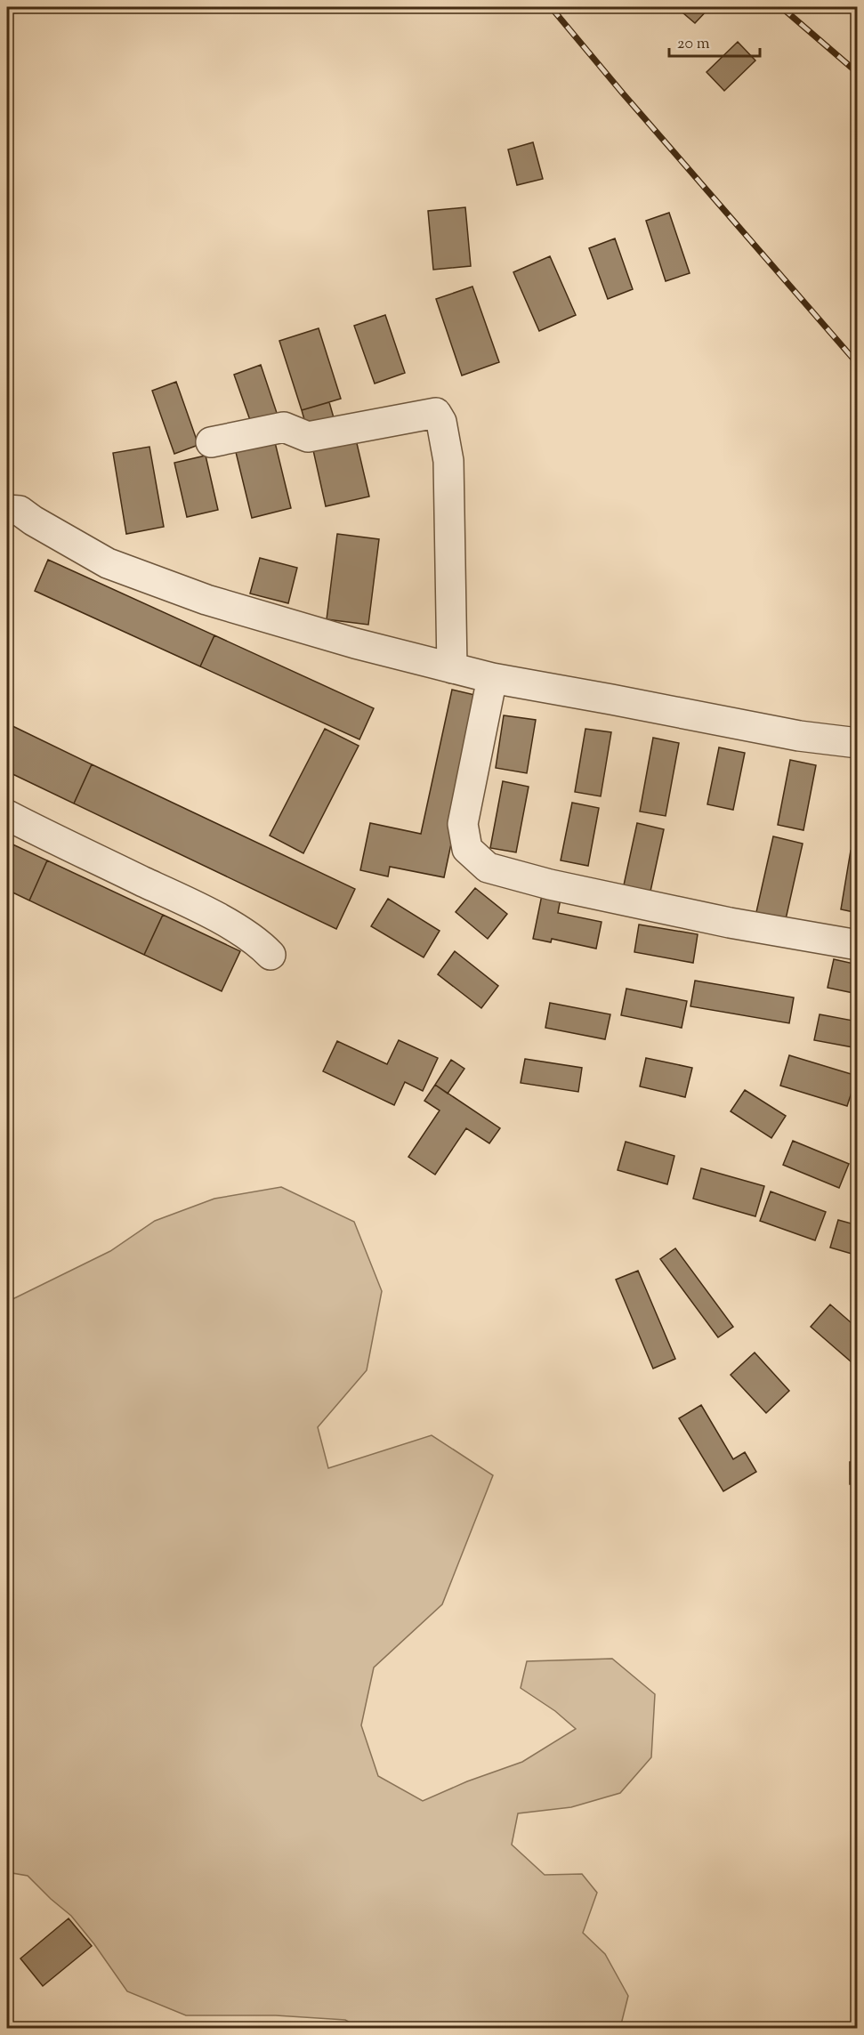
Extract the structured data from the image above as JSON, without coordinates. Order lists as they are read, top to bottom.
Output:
{
  "scale_bar": "20 m"
}
